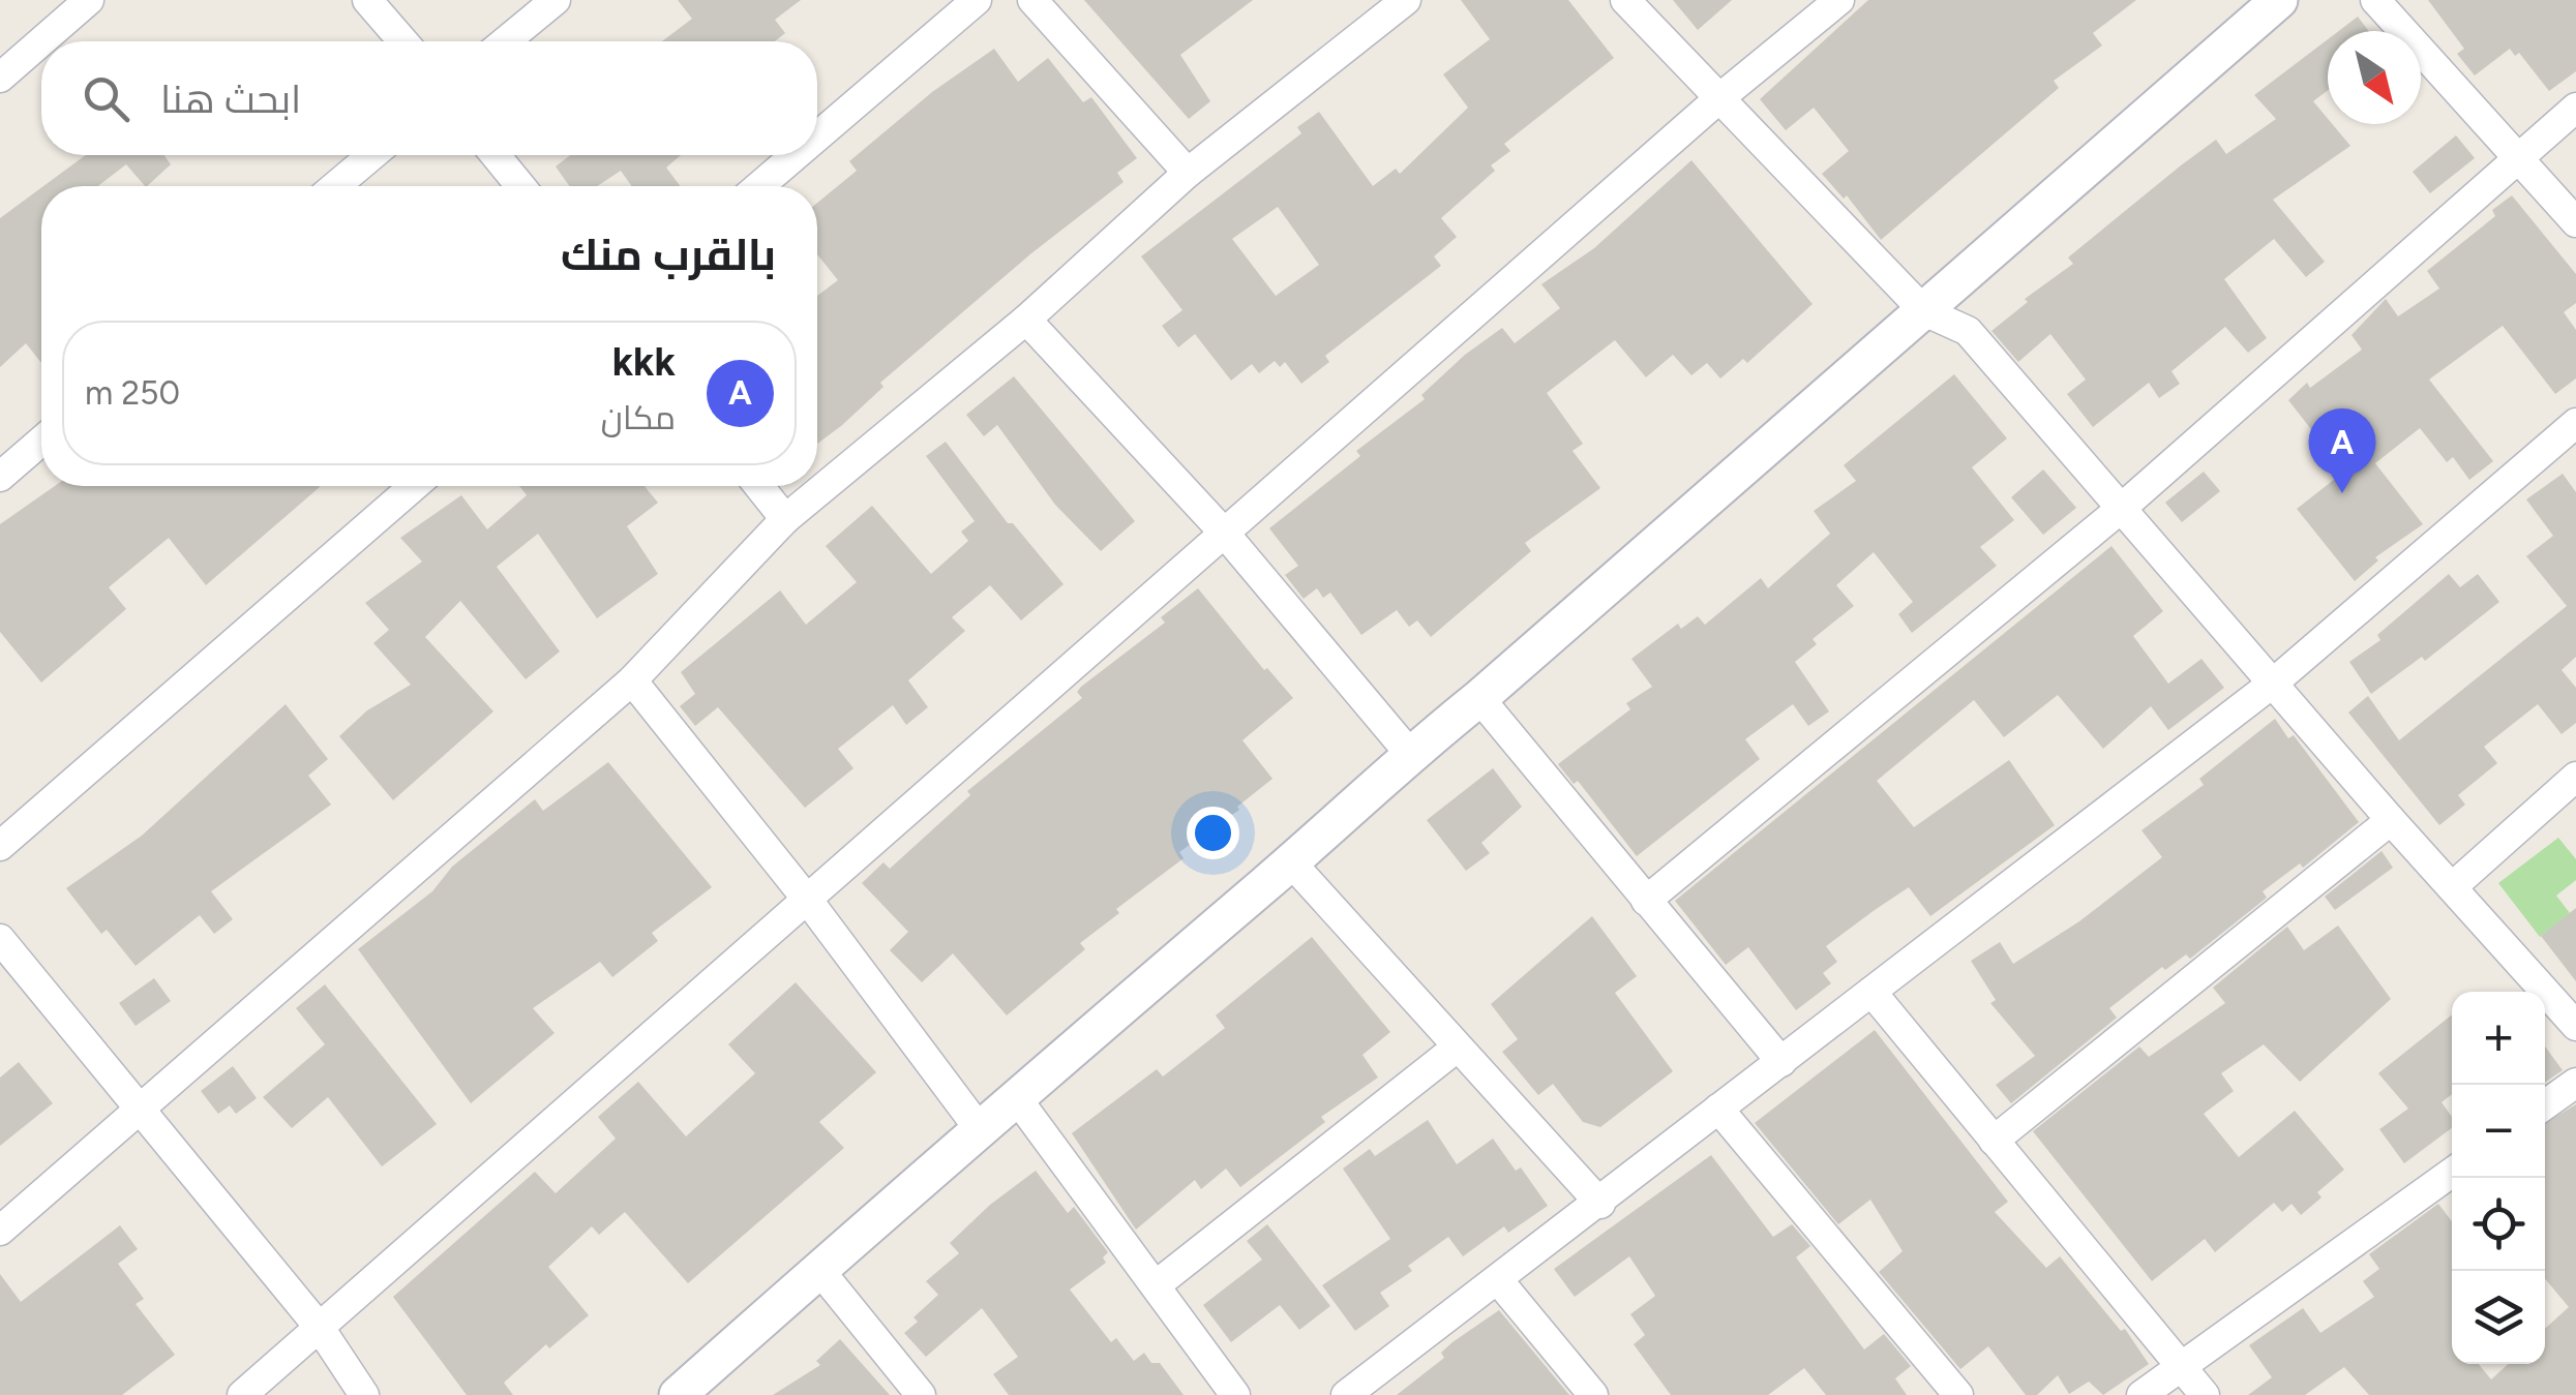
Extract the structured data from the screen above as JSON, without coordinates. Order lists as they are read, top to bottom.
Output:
{
  "north": "bottom right",
  "page": {
    "search": "ابحث هنا",
    "heading": "بالقرب منك",
    "list": [
      {
        "mark": "A",
        "name": "kkk",
        "note": "مكان",
        "value": "250 m"
      }
    ],
    "pins": "A",
    "map_buttons": ["+", "−"]
  }
}
